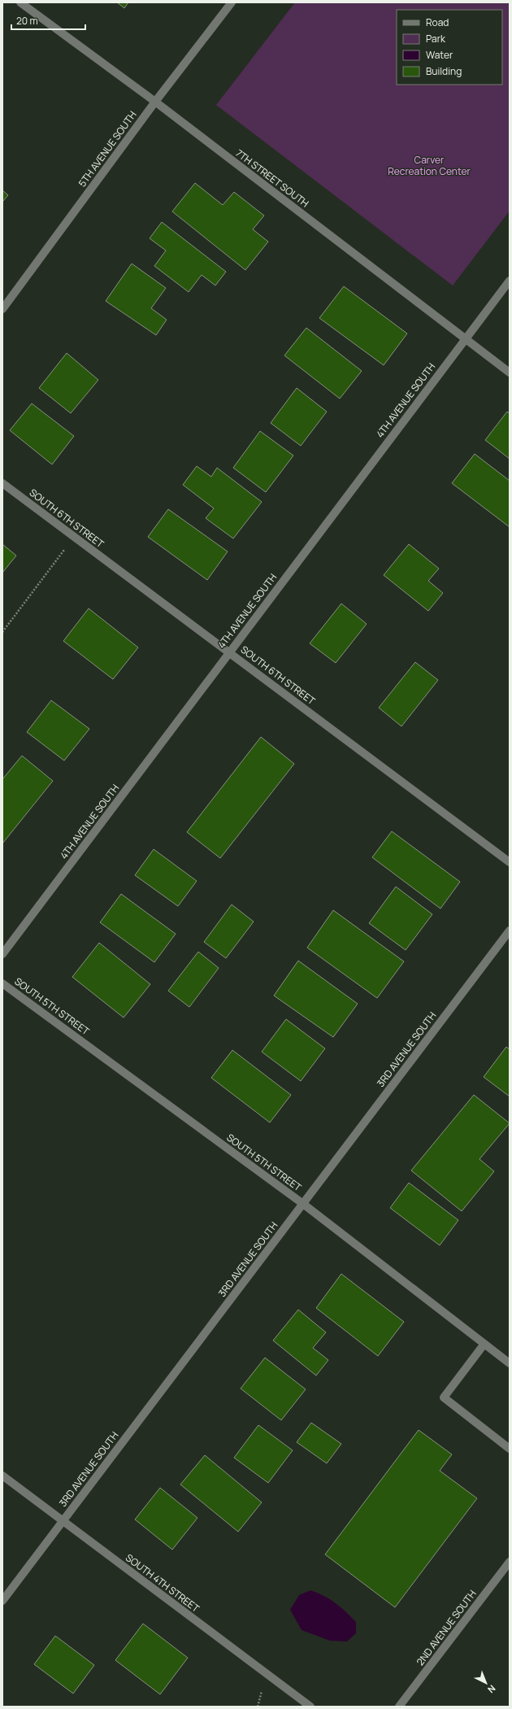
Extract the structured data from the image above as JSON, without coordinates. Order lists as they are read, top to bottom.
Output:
{
  "streets": {
    "street": [
      "5TH AVENUE SOUTH",
      "7TH STREET SOUTH",
      "4TH AVENUE SOUTH",
      "SOUTH 6TH STREET",
      "SOUTH 5TH STREET",
      "3RD AVENUE SOUTH",
      "SOUTH 4TH STREET",
      "2ND AVENUE SOUTH"
    ]
  },
  "crossings": [
    ["5TH AVENUE SOUTH", "7TH STREET SOUTH"],
    ["7TH STREET SOUTH", "4TH AVENUE SOUTH"],
    ["4TH AVENUE SOUTH", "SOUTH 6TH STREET"],
    ["SOUTH 5TH STREET", "3RD AVENUE SOUTH"],
    ["3RD AVENUE SOUTH", "SOUTH 4TH STREET"]
  ],
  "parks": ["Carver Recreation Center"],
  "legend": [
    "Road",
    "Park",
    "Water",
    "Building"
  ],
  "scale_bar": "20 m",
  "north": "bottom right"
}
